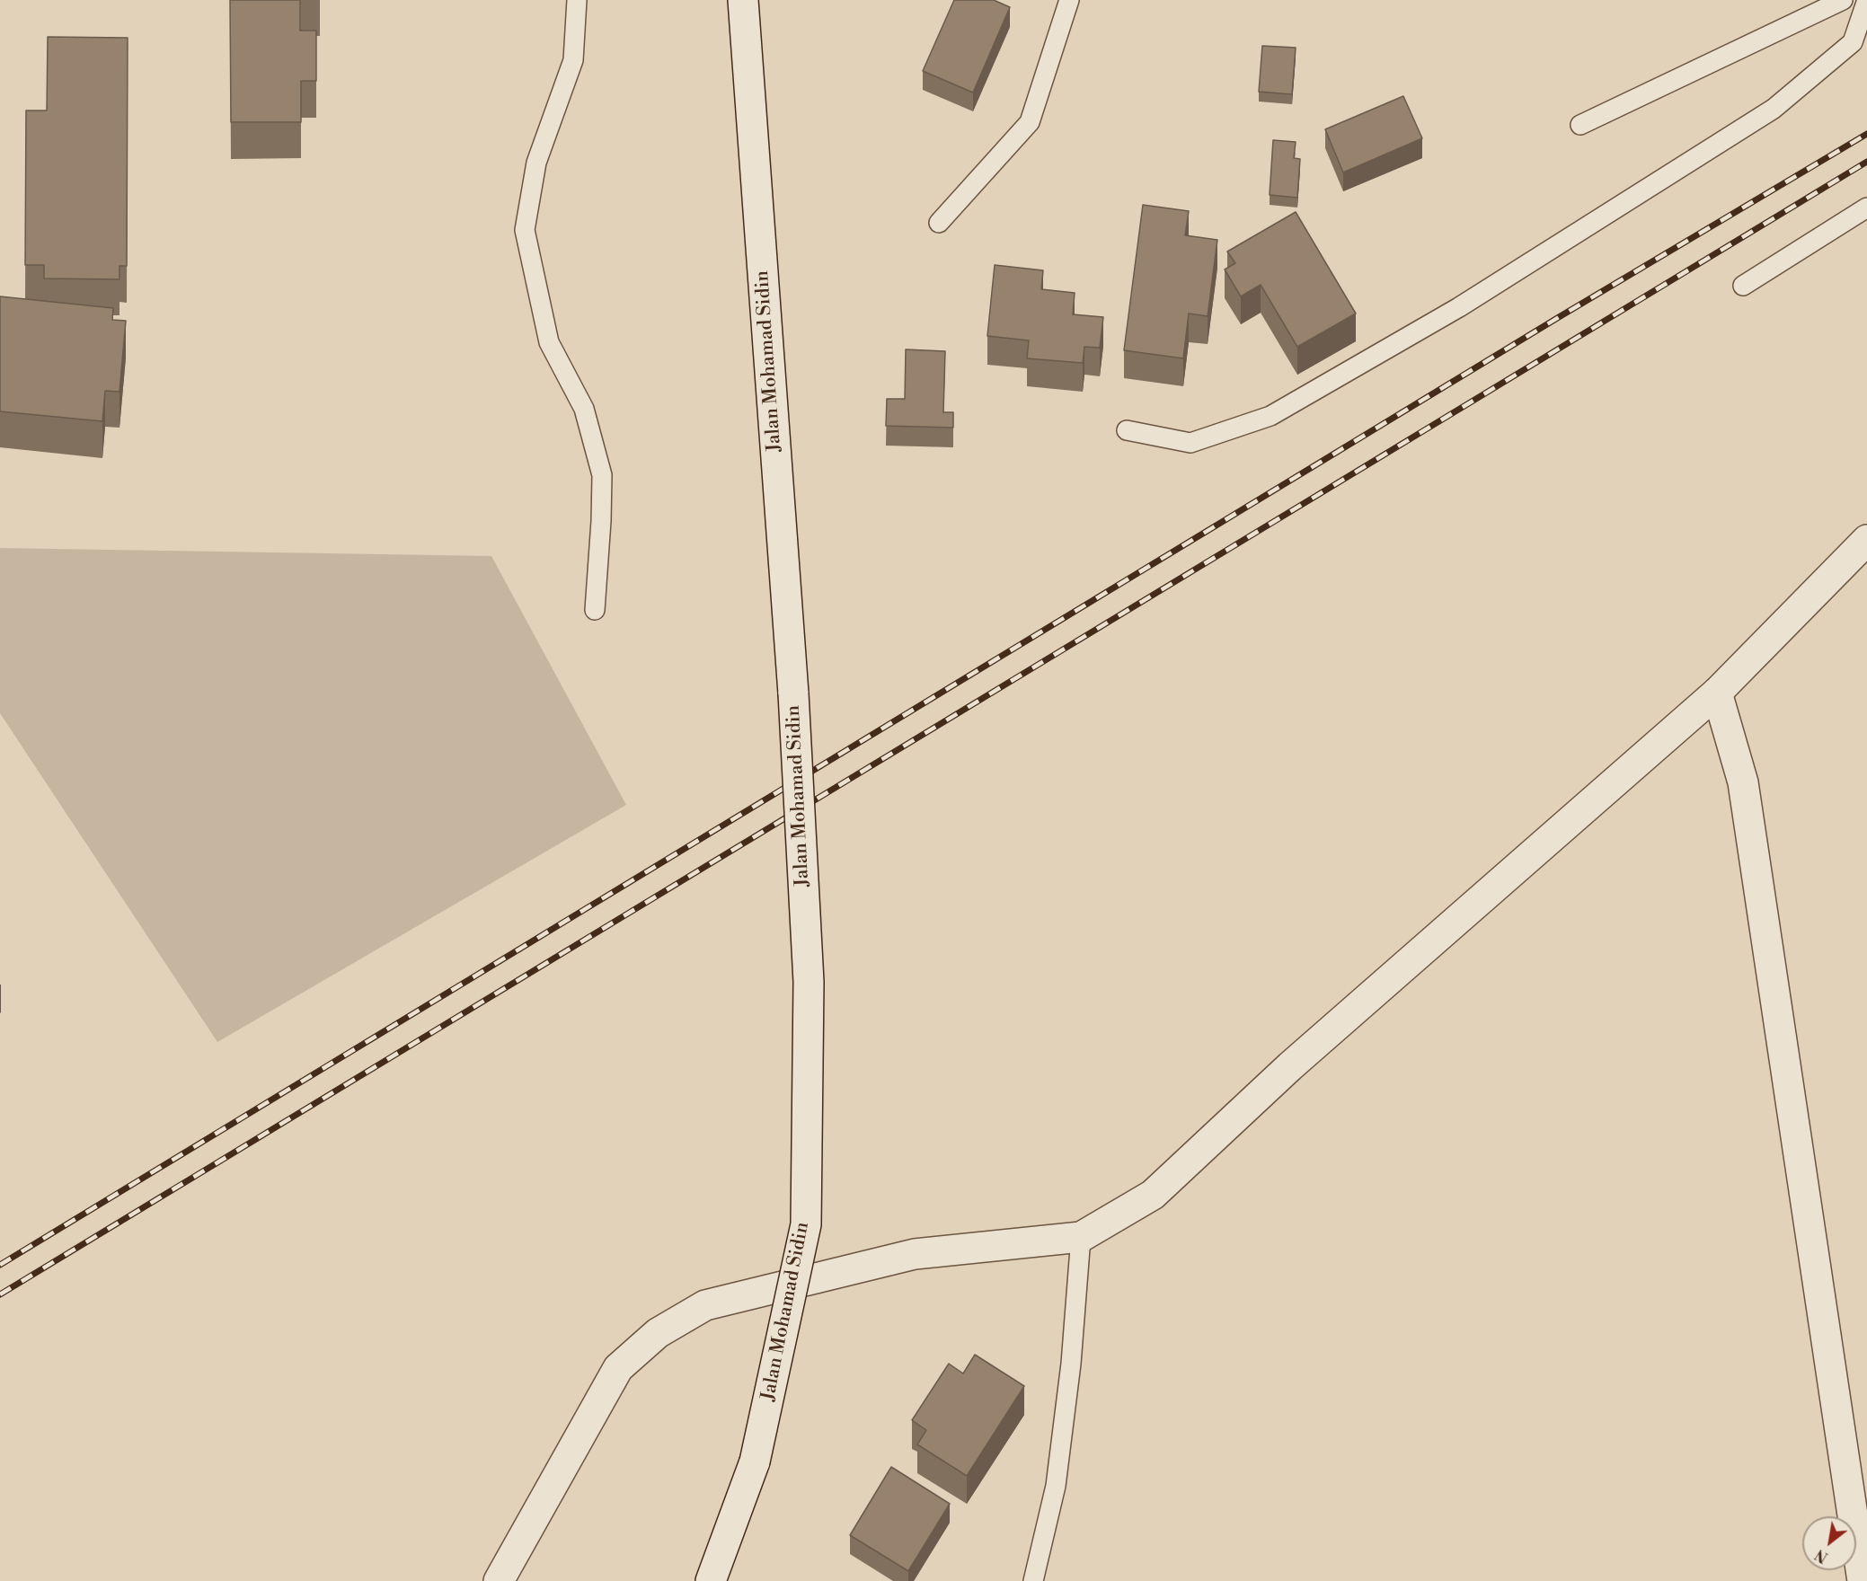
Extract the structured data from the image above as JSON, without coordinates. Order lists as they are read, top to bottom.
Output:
{
  "streets": {
    "street": ["Jalan Mohamad Sidin"]
  },
  "north": "bottom left"
}
